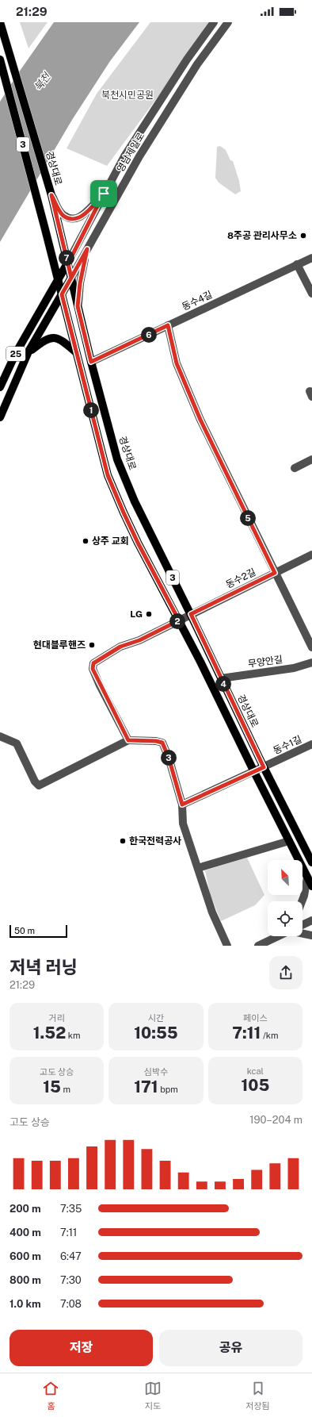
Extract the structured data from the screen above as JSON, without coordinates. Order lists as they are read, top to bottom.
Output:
{
  "streets": {
    "main road": [
      "3",
      "영남제일로",
      "경상대로",
      "25"
    ],
    "street": [
      "동수4길",
      "동수2길",
      "무양안길",
      "동수1길"
    ]
  },
  "crossings": [
    ["3", "영남제일로"],
    ["3", "동수2길"],
    ["3", "동수1길"],
    ["영남제일로", "경상대로"],
    ["경상대로", "동수4길"],
    ["경상대로", "동수2길"],
    ["경상대로", "무양안길"],
    ["경상대로", "동수1길"]
  ],
  "water": ["북천"],
  "parks": ["북천시민공원"],
  "places": [
    "8주공 관리사무소",
    "상주 교회",
    "LG",
    "현대블루핸즈",
    "한국전력공사"
  ],
  "scale_bar": "50 m",
  "north": "top left",
  "page": {
    "status": "21:29",
    "pins": [
      "7",
      "6",
      "1",
      "5",
      "2",
      "4",
      "3"
    ],
    "scale": "50 m",
    "heading": ["저녁 러닝", "21:29"],
    "stats": [
      ["거리", "1.52 km"],
      ["시간", "10:55"],
      ["페이스", "7:11 /km"],
      ["고도 상승", "15 m"],
      ["심박수", "171 bpm"],
      ["kcal", "105"]
    ],
    "chart": ["고도 상승", "190–204 m"],
    "list": [
      {
        "name": "200 m",
        "note": "7:35"
      },
      {
        "name": "400 m",
        "note": "7:11"
      },
      {
        "name": "600 m",
        "note": "6:47"
      },
      {
        "name": "800 m",
        "note": "7:30"
      },
      {
        "name": "1.0 km",
        "note": "7:08"
      }
    ],
    "buttons": ["저장", "공유"],
    "tabs": ["홈", "지도", "저장됨"]
  }
}
